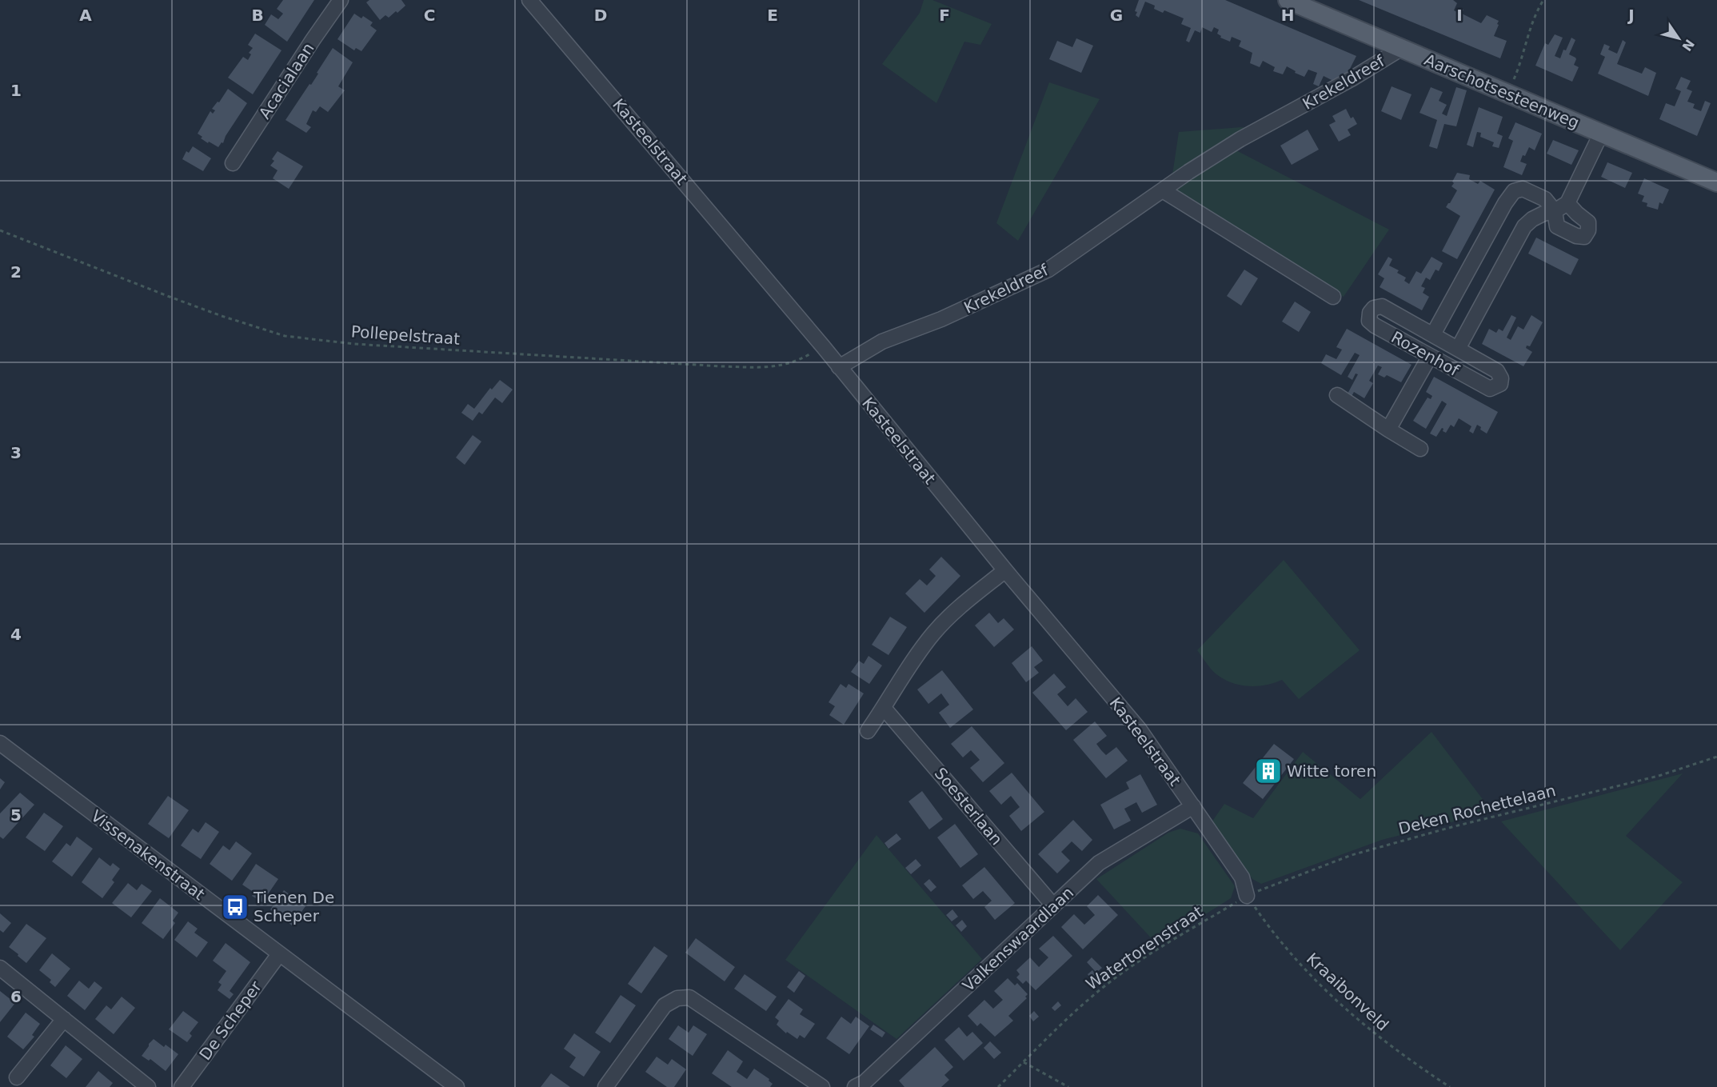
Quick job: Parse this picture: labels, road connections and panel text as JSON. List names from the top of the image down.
{
  "streets": {
    "main road": ["Aarschotsesteenweg"],
    "street": [
      "Acacialaan",
      "Krekeldreef",
      "Kasteelstraat",
      "Rozenhof",
      "Soesterlaan",
      "Vissenakenstraat",
      "Valkenswaardlaan",
      "De Scheper"
    ],
    "path": [
      "Pollepelstraat",
      "Deken Rochettelaan",
      "Watertorenstraat",
      "Kraaibonveld"
    ]
  },
  "crossings": [
    ["Krekeldreef", "Aarschotsesteenweg"],
    ["Krekeldreef", "Kasteelstraat"],
    ["Kasteelstraat", "Pollepelstraat"],
    ["Kasteelstraat", "Deken Rochettelaan"],
    ["Kasteelstraat", "Valkenswaardlaan"],
    ["Kasteelstraat", "Watertorenstraat"],
    ["Kasteelstraat", "Kraaibonveld"],
    ["Soesterlaan", "Valkenswaardlaan"],
    ["Deken Rochettelaan", "Watertorenstraat"],
    ["Deken Rochettelaan", "Kraaibonveld"],
    ["Vissenakenstraat", "De Scheper"],
    ["Watertorenstraat", "Kraaibonveld"]
  ],
  "places": {
    "building": ["Witte toren"],
    "bus stop": ["Tienen De Scheper"]
  },
  "north": "bottom right",
  "grid": {
    "columns": [
      "A",
      "B",
      "C",
      "D",
      "E",
      "F",
      "G",
      "H",
      "I",
      "J"
    ],
    "rows": [
      "1",
      "2",
      "3",
      "4",
      "5",
      "6"
    ]
  }
}
